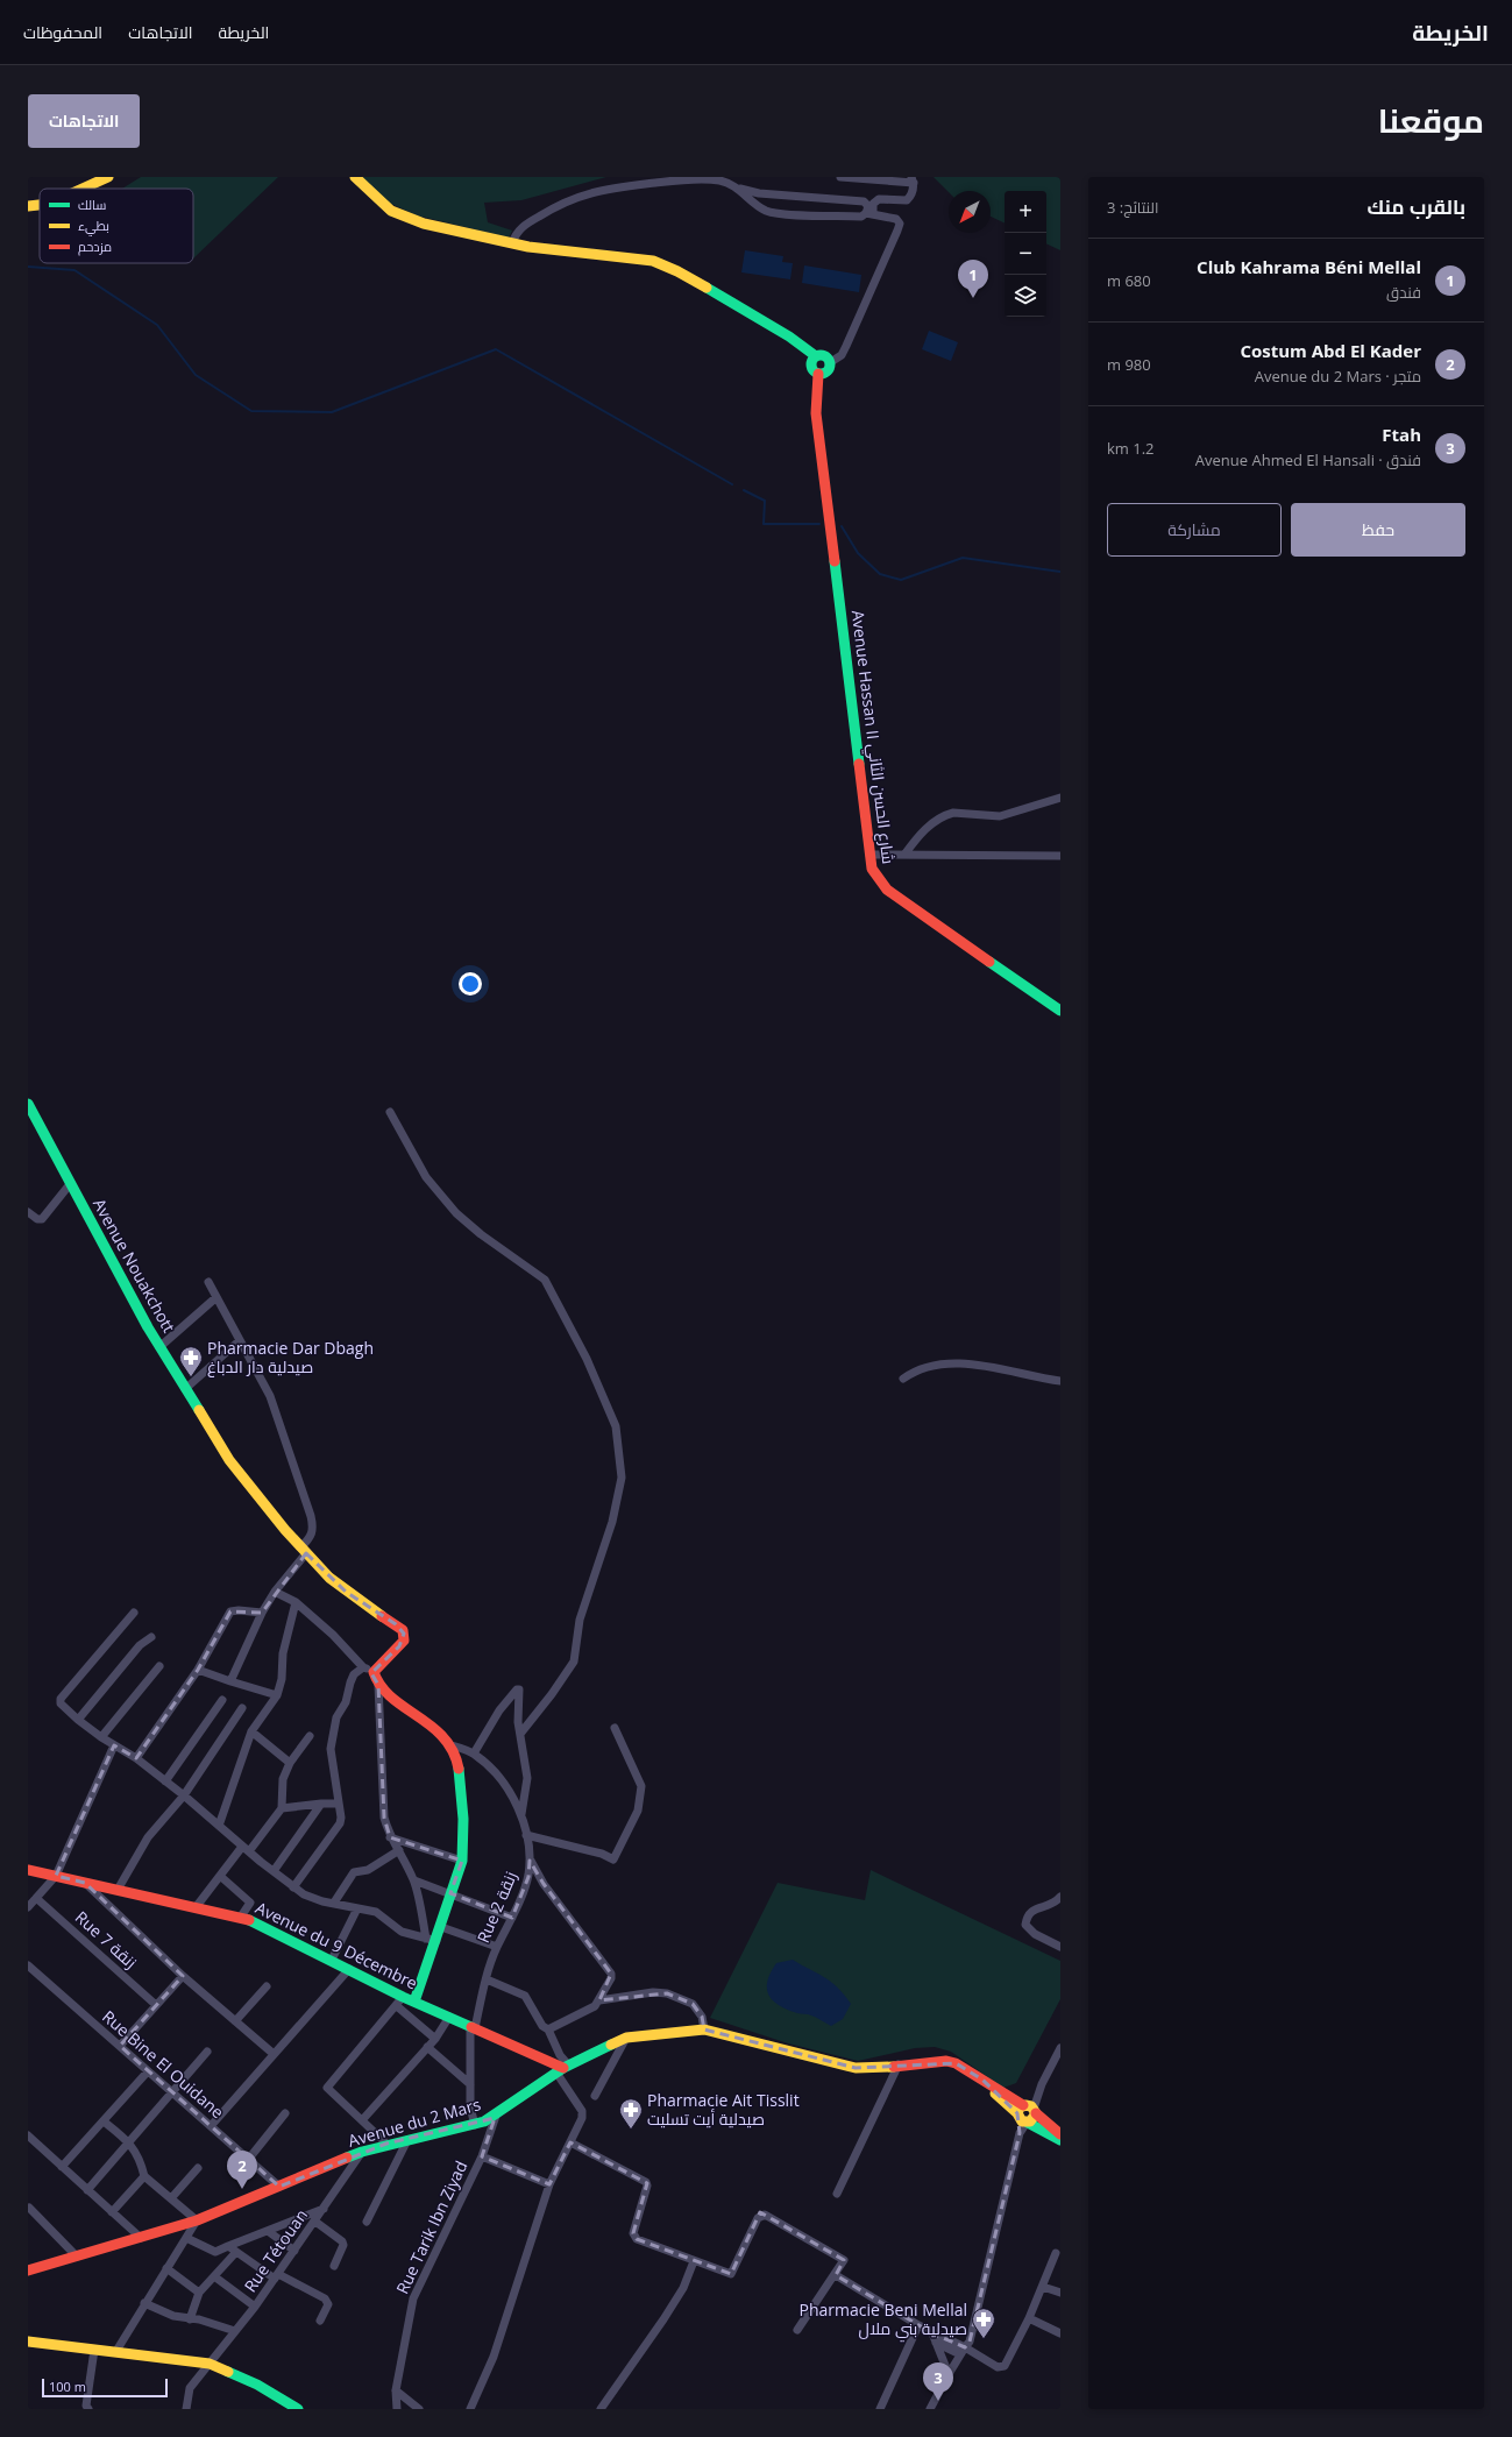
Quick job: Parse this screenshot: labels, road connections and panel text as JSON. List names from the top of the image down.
{
  "streets": {
    "street": [
      "Avenue Hassan II شارع الحسن الثاني",
      "Avenue Nouakchott",
      "Rue 2 زنقة",
      "Rue 7 زنقة",
      "Avenue du 9 Décembre",
      "Rue Bine El Ouidane",
      "Avenue du 2 Mars",
      "Rue Tarik Ibn Ziyad",
      "Rue Tétouan"
    ]
  },
  "crossings": [
    ["Rue 2 زنقة", "Avenue du 9 Décembre"],
    ["Rue 2 زنقة", "Avenue du 2 Mars"],
    ["Avenue du 9 Décembre", "Avenue du 2 Mars"],
    ["Rue Bine El Ouidane", "Avenue du 2 Mars"],
    ["Avenue du 2 Mars", "Rue Tarik Ibn Ziyad"],
    ["Avenue du 2 Mars", "Rue Tétouan"]
  ],
  "places": {
    "pharmacy": ["Pharmacie Dar Dbagh صيدلية دار الدباغ", "Pharmacie Ait Tisslit صيدلية أيت تسليت", "Pharmacie Beni Mellal صيدلية بني ملال"]
  },
  "legend": ["سالك", "بطيء", "مزدحم"],
  "scale_bar": "100 m",
  "north": "bottom left",
  "page": {
    "header": "الخريطة",
    "nav": ["الخريطة", "الاتجاهات", "المحفوظات"],
    "title": "موقعنا",
    "buttons": [
      "الاتجاهات",
      ["حفظ", "مشاركة"]
    ],
    "heading": ["بالقرب منك", "النتائج: 3"],
    "map_buttons": ["+", "−"],
    "list": [
      {
        "mark": "1",
        "name": "Club Kahrama Béni Mellal",
        "note": "فندق",
        "value": "680 m"
      },
      {
        "mark": "2",
        "name": "Costum Abd El Kader",
        "note": "متجر · Avenue du 2 Mars",
        "value": "980 m"
      },
      {
        "mark": "3",
        "name": "Ftah",
        "note": "فندق · Avenue Ahmed El Hansali",
        "value": "1.2 km"
      }
    ],
    "pins": ["1", "2", "3"],
    "scale": "100 m"
  }
}
